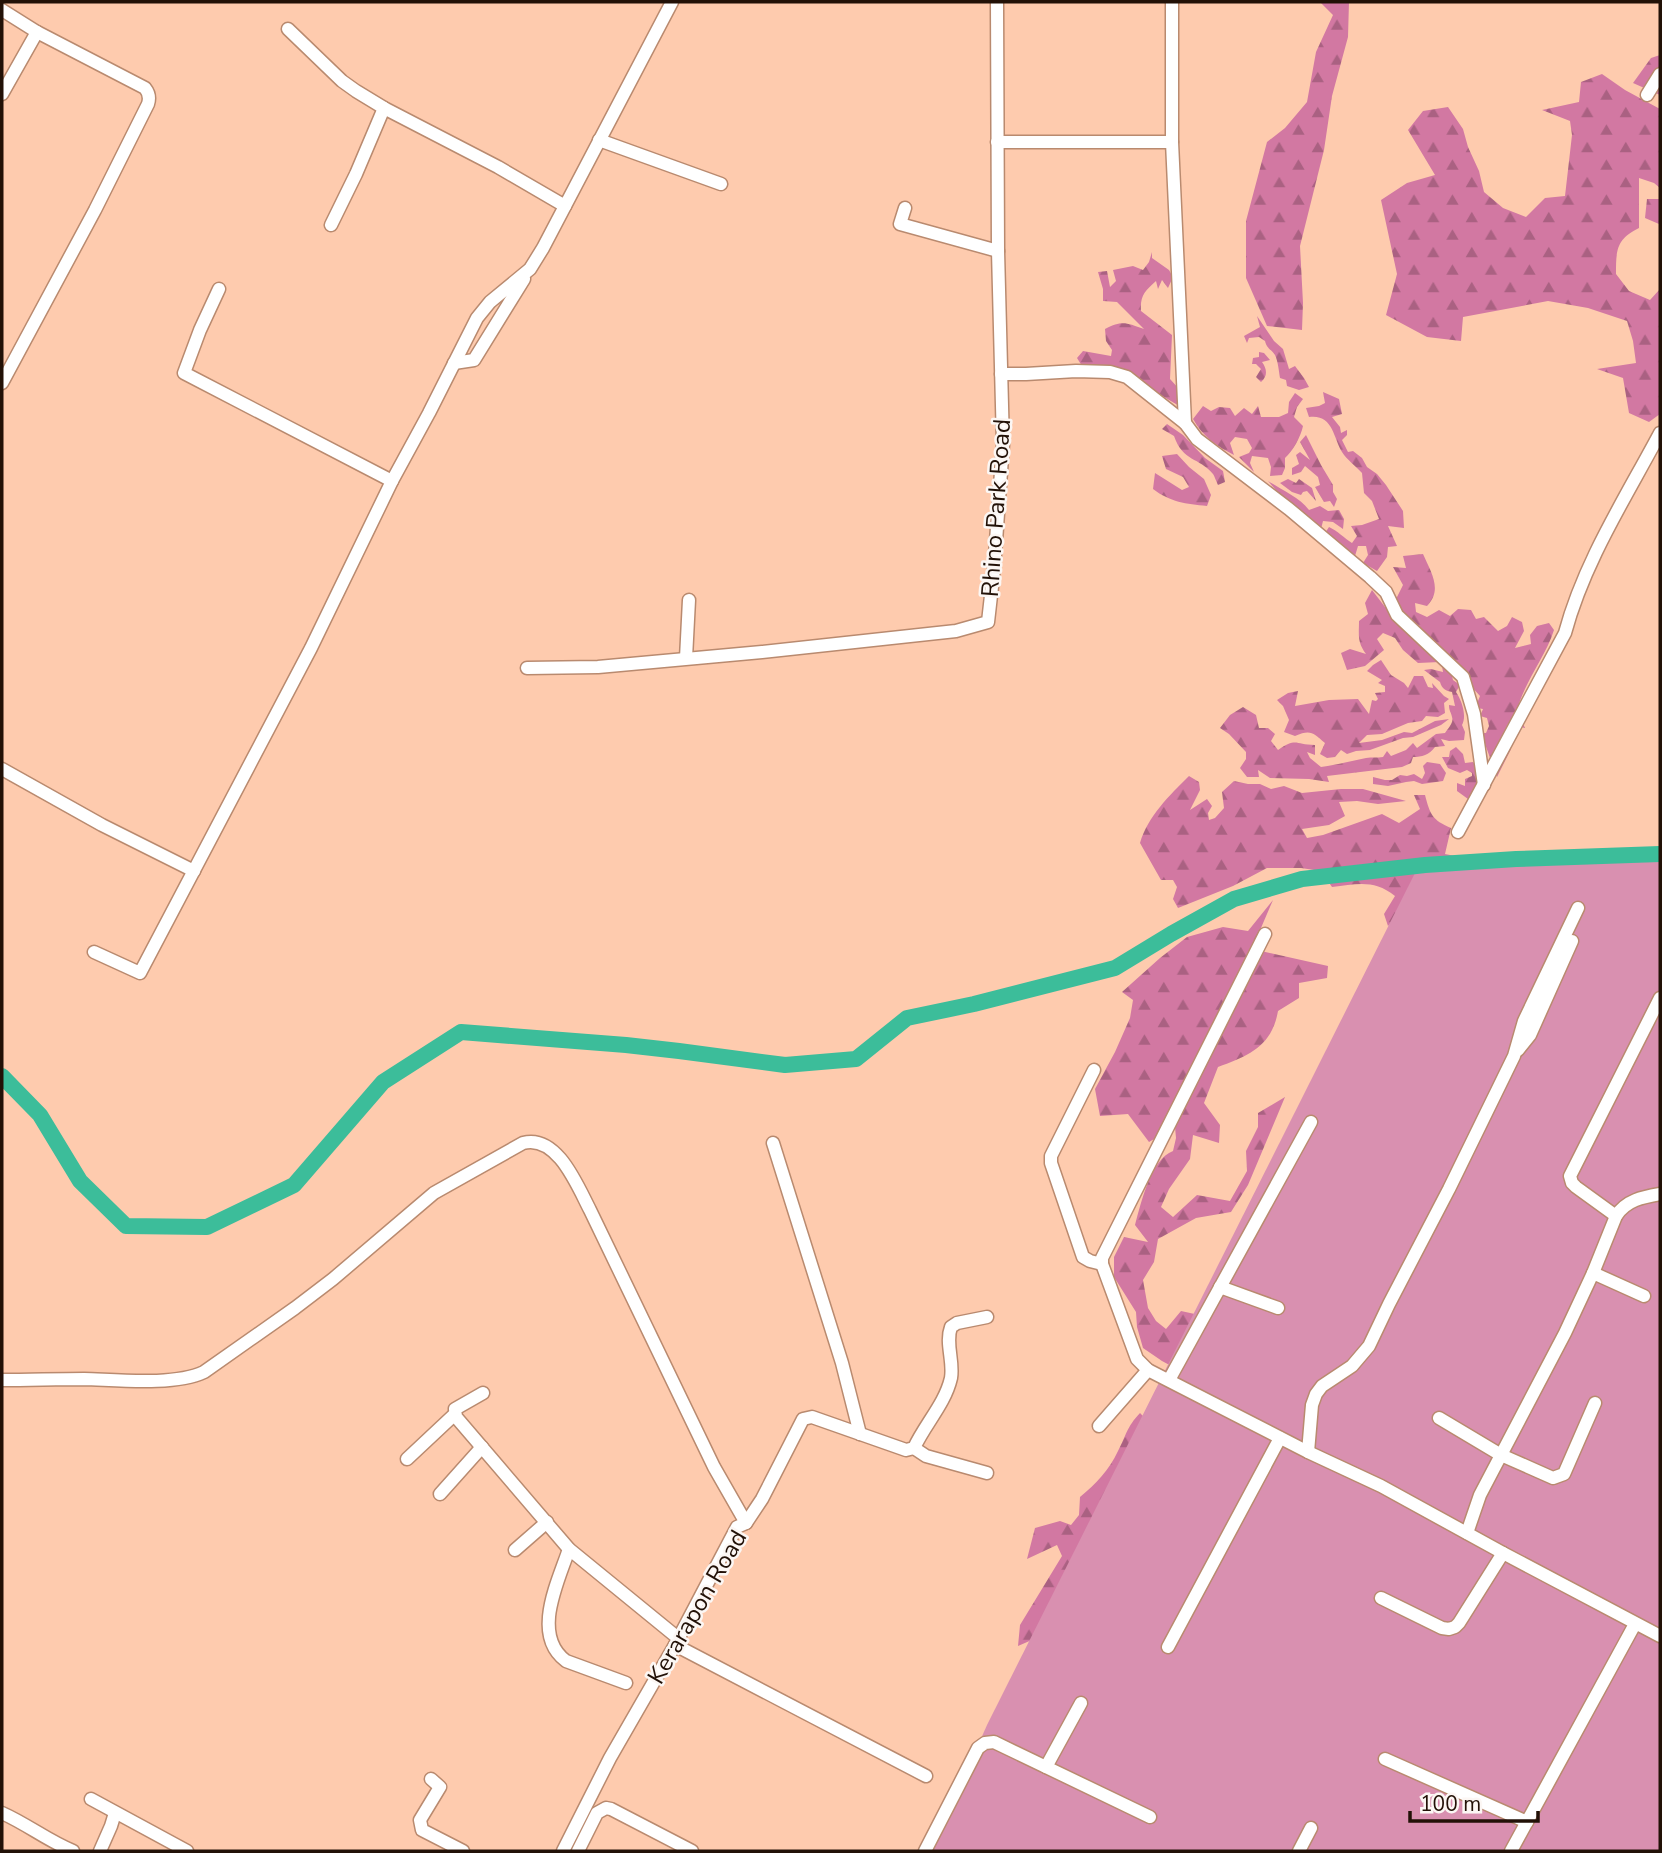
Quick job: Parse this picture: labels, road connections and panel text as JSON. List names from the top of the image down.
{
  "streets": {
    "street": ["Rhino Park Road", "Kerarapon Road"]
  },
  "scale_bar": "100 m"
}
